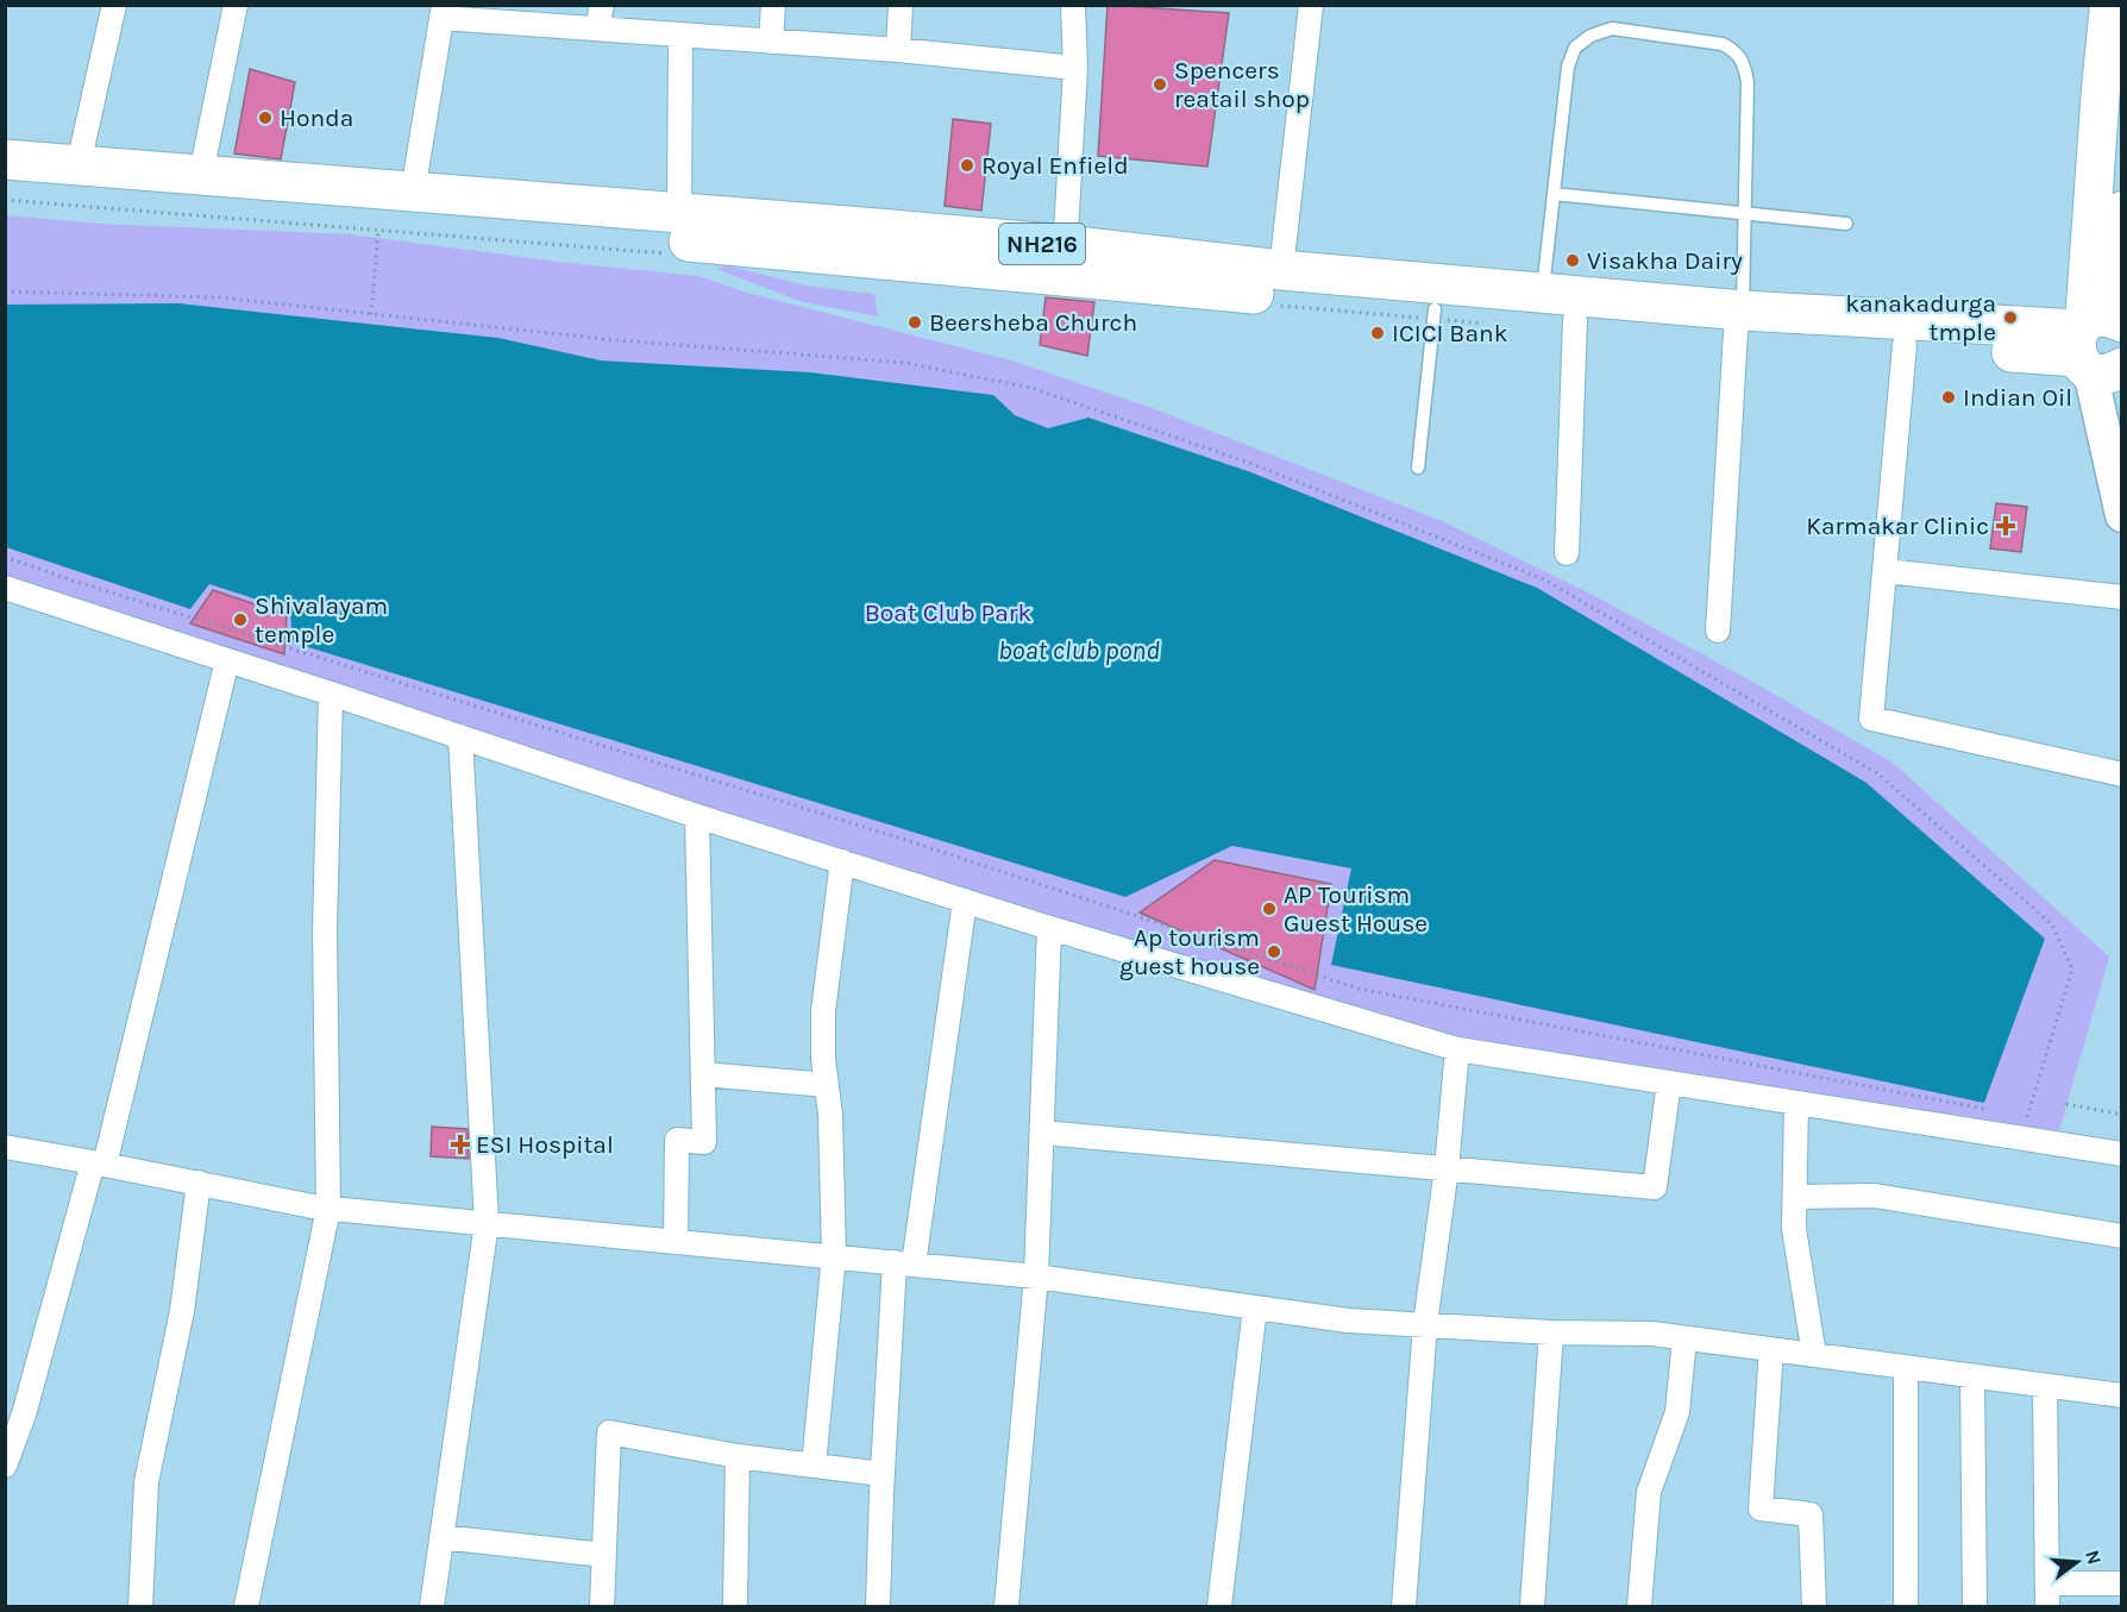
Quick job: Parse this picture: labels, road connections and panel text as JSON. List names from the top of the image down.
{
  "streets": {
    "highway": ["NH216"]
  },
  "water": ["boat club pond"],
  "parks": ["Boat Club Park"],
  "places": {
    "other": [
      "Spencers reatail shop",
      "Honda",
      "Royal Enfield",
      "Visakha Dairy",
      "kanakadurga tmple",
      "Beersheba Church",
      "ICICI Bank",
      "Indian Oil",
      "Shivalayam temple",
      "AP Tourism Guest House",
      "Ap tourism guest house"
    ],
    "health": ["Karmakar Clinic", "ESI Hospital"]
  },
  "north": "right"
}
